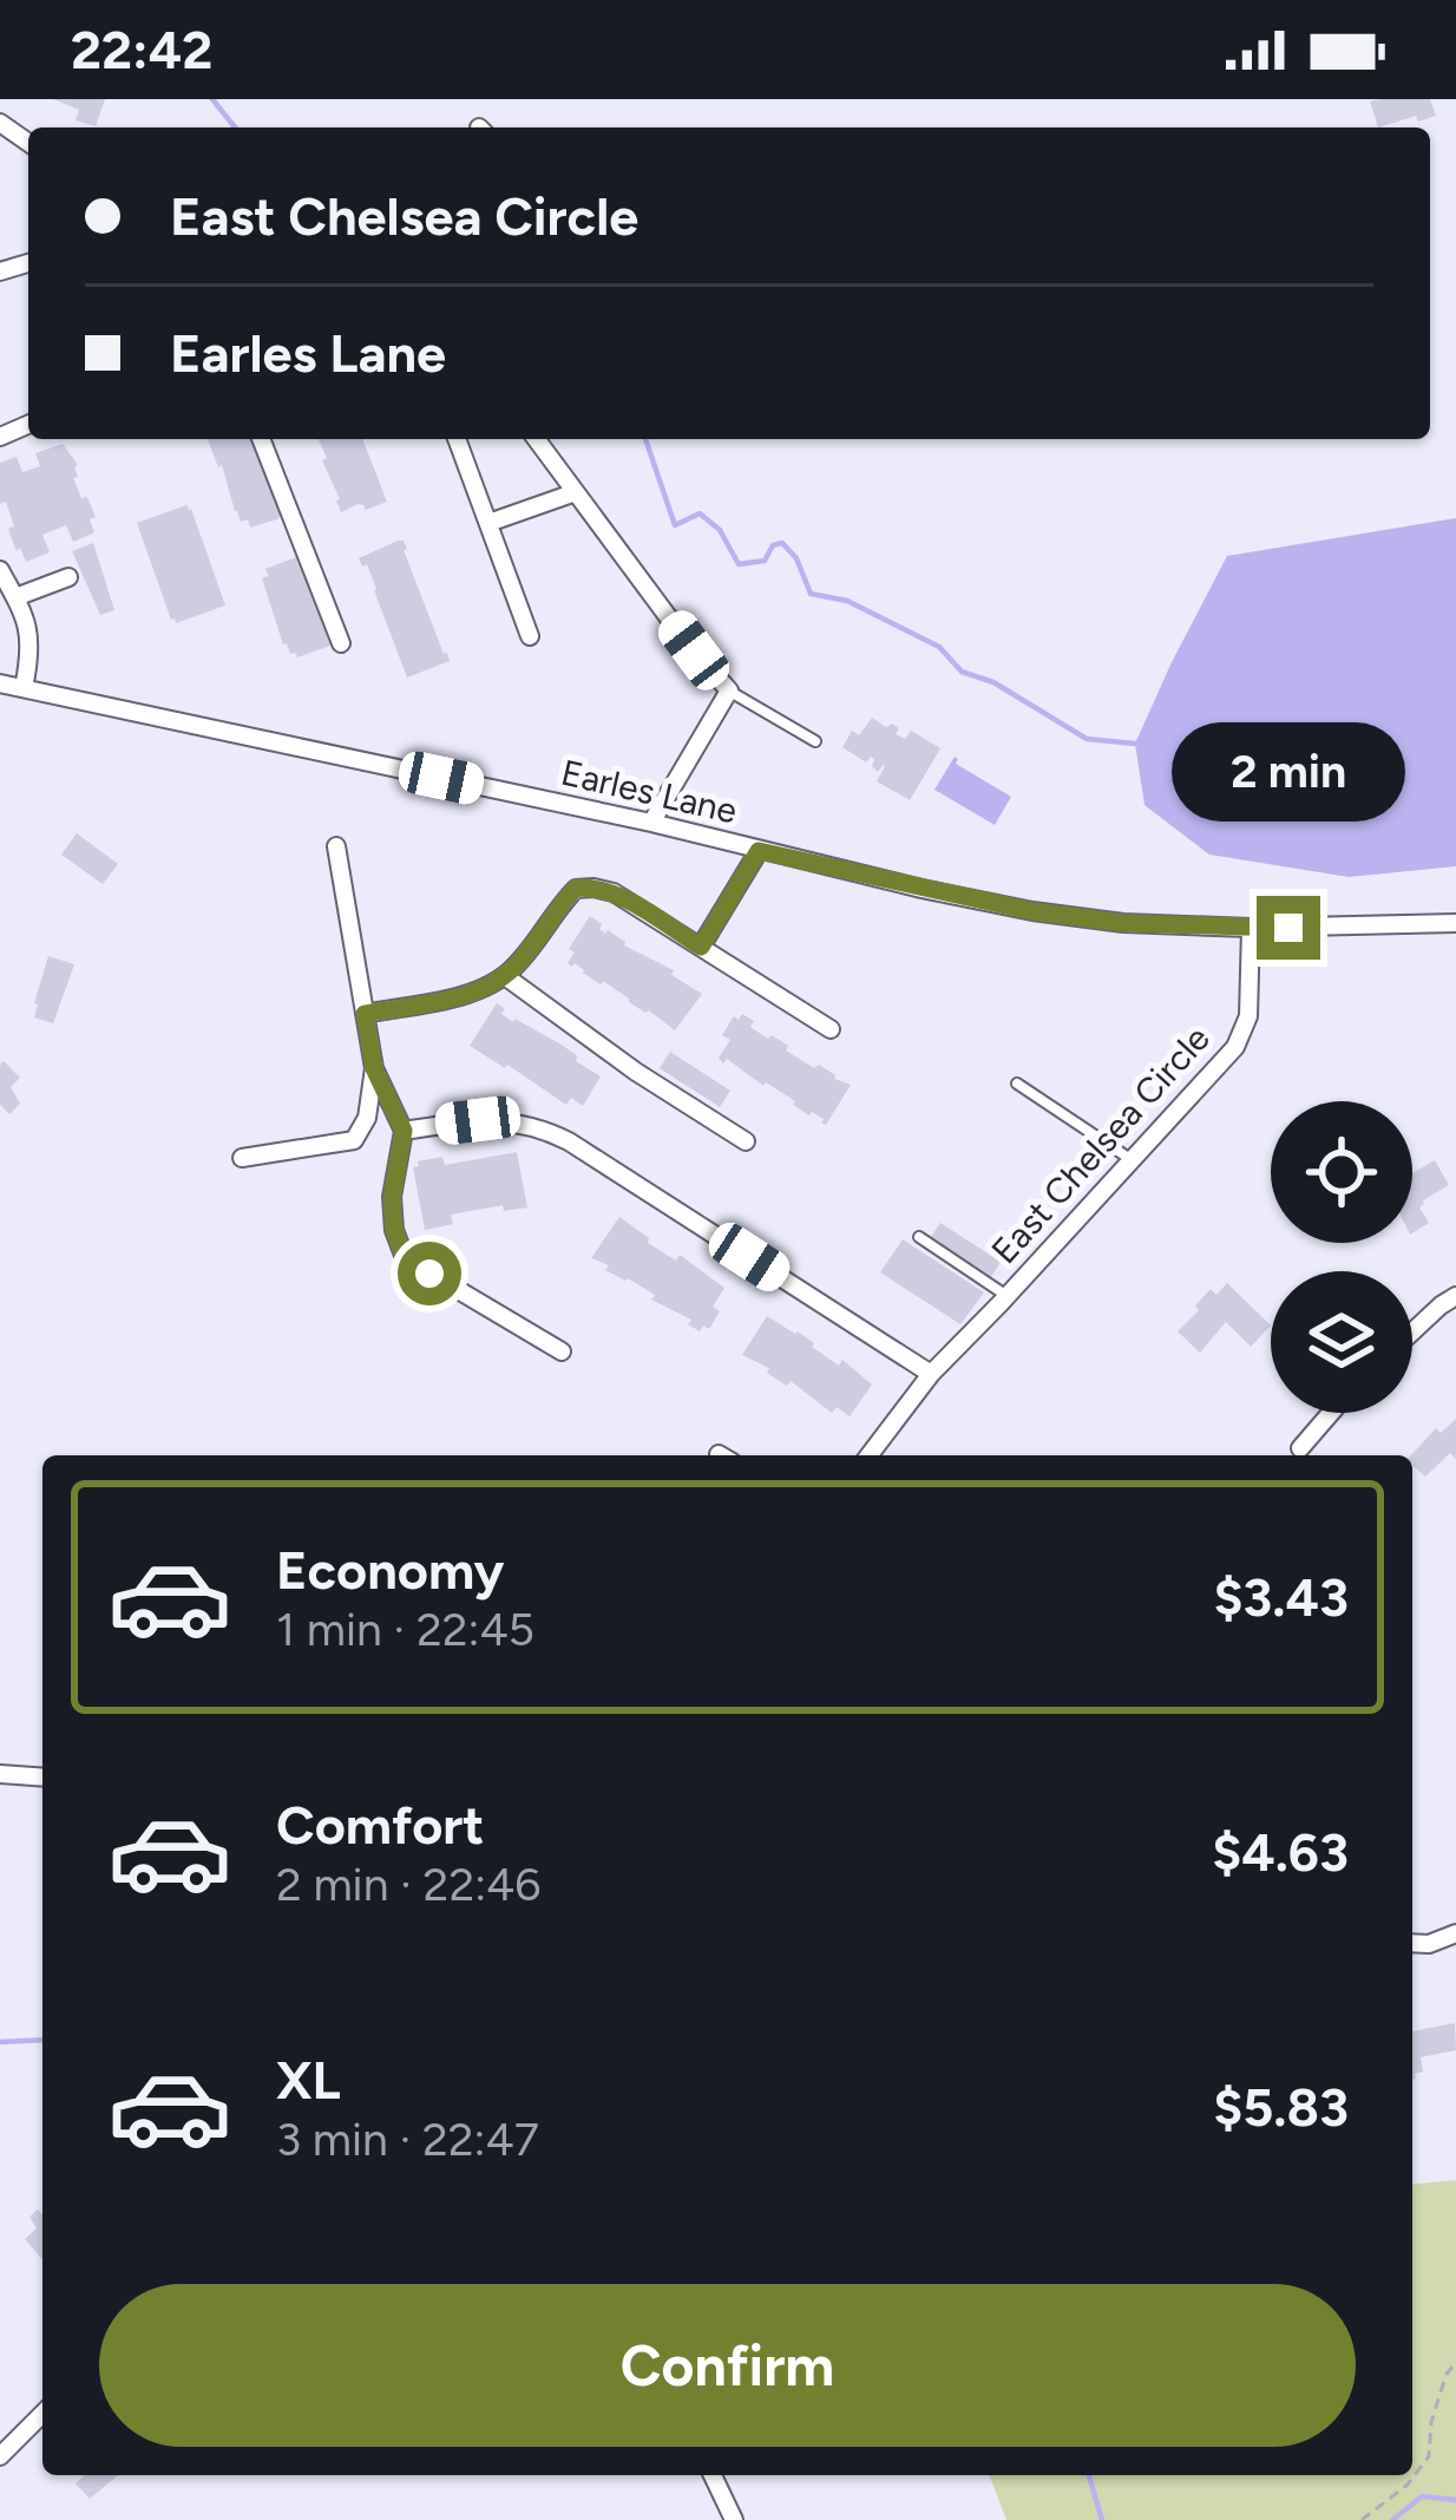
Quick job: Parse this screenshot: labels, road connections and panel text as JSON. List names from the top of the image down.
{
  "streets": {
    "street": ["Earles Lane", "East Chelsea Circle"]
  },
  "crossings": [
    ["Earles Lane", "East Chelsea Circle"]
  ],
  "page": {
    "status": "22:42",
    "banner": ["East Chelsea Circle", "Earles Lane"],
    "bubble": "2 min",
    "list": [
      {
        "name": "Economy",
        "note": "1 min · 22:45",
        "value": "$3.43"
      },
      {
        "name": "Comfort",
        "note": "2 min · 22:46",
        "value": "$4.63"
      },
      {
        "name": "XL",
        "note": "3 min · 22:47",
        "value": "$5.83"
      }
    ],
    "buttons": "Confirm"
  }
}
